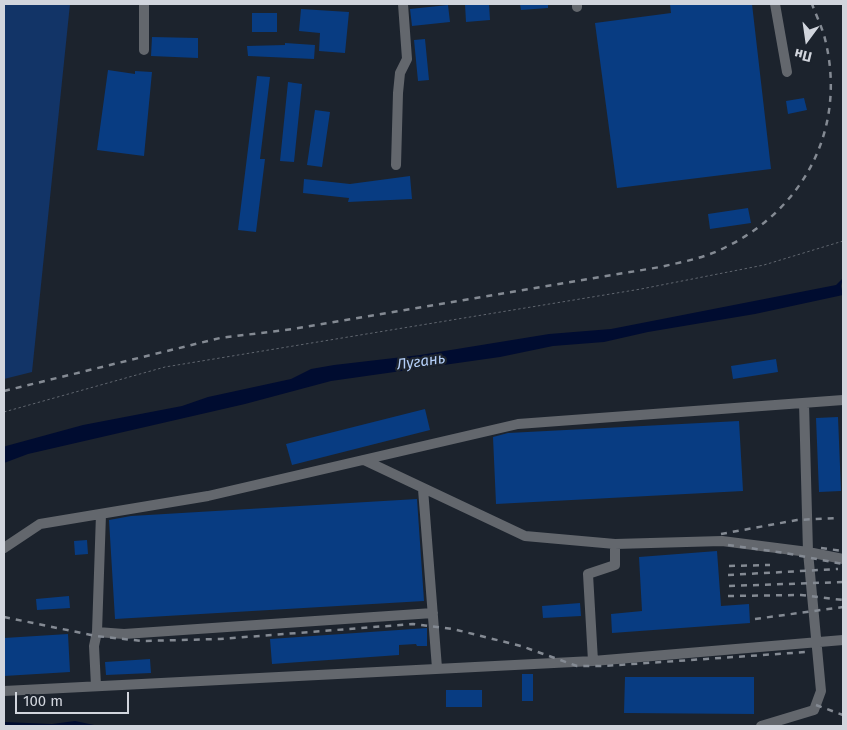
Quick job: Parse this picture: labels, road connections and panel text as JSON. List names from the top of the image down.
{
  "water": ["Лугань"],
  "scale_bar": "100 m",
  "north": "bottom"
}
